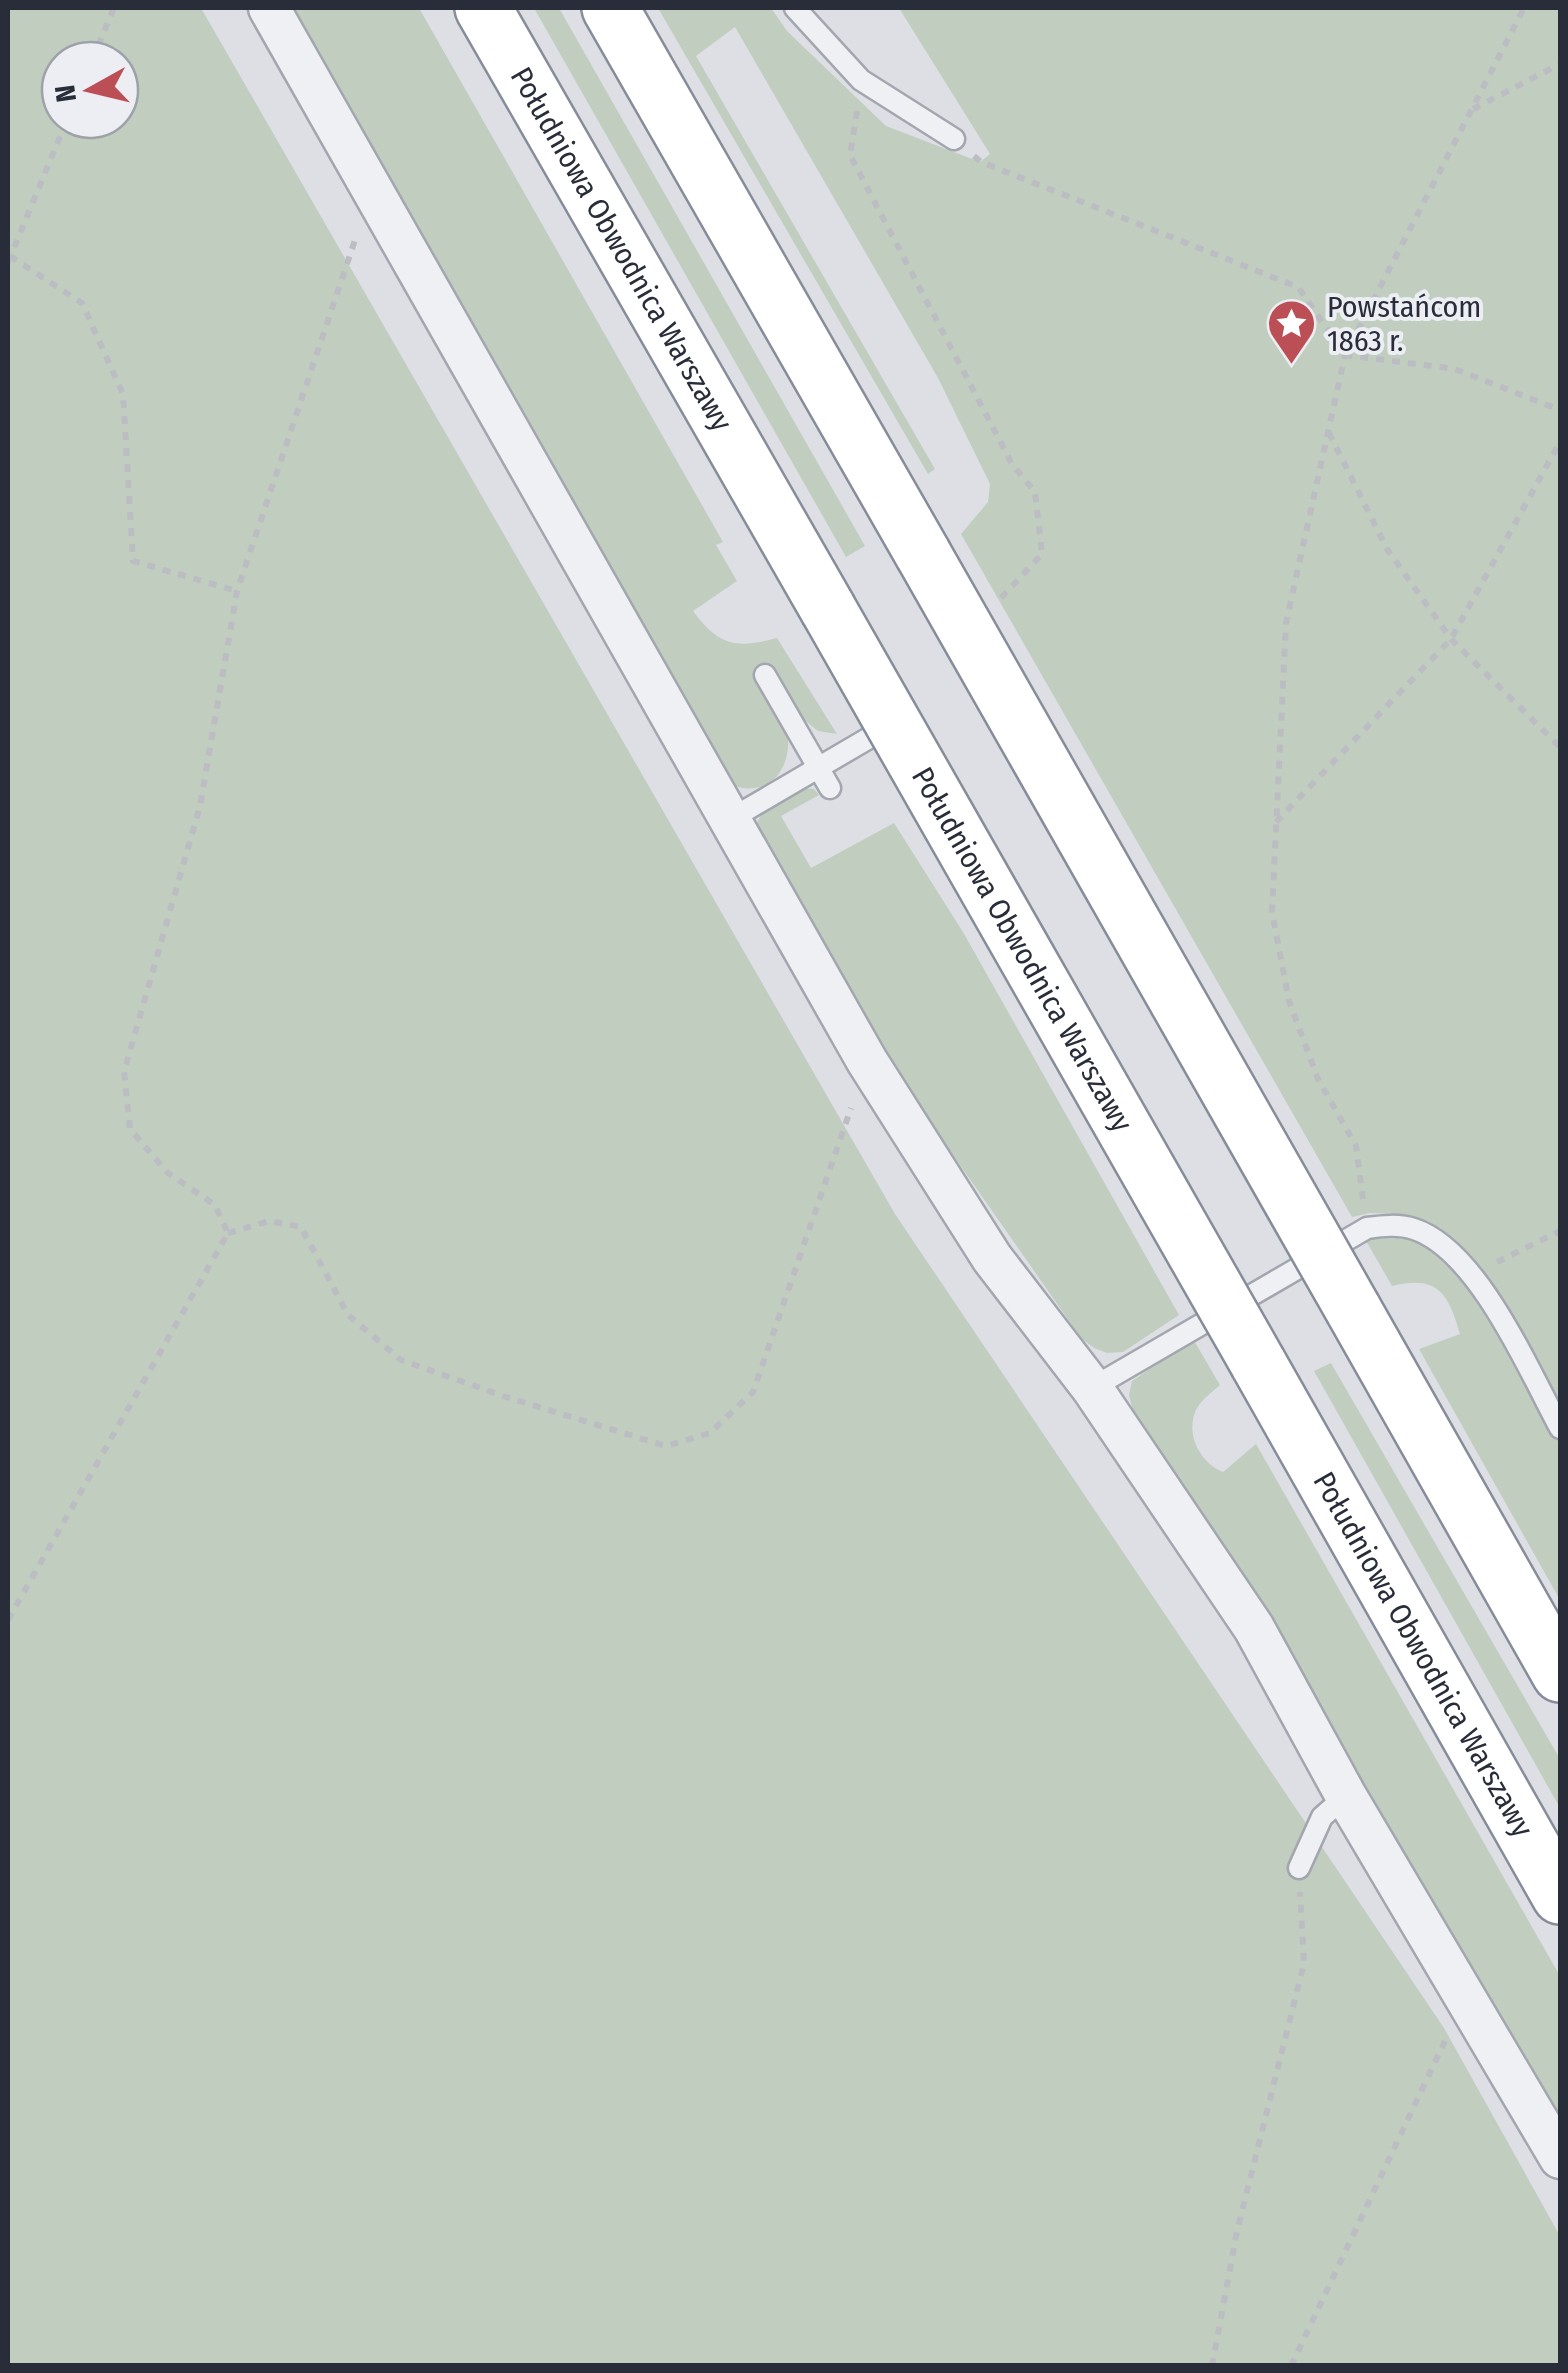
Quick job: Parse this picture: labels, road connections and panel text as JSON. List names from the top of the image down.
{
  "streets": {
    "highway": ["Południowa Obwodnica Warszawy"]
  },
  "places": {
    "place": ["Powstańcom 1863 r."]
  },
  "north": "left"
}
